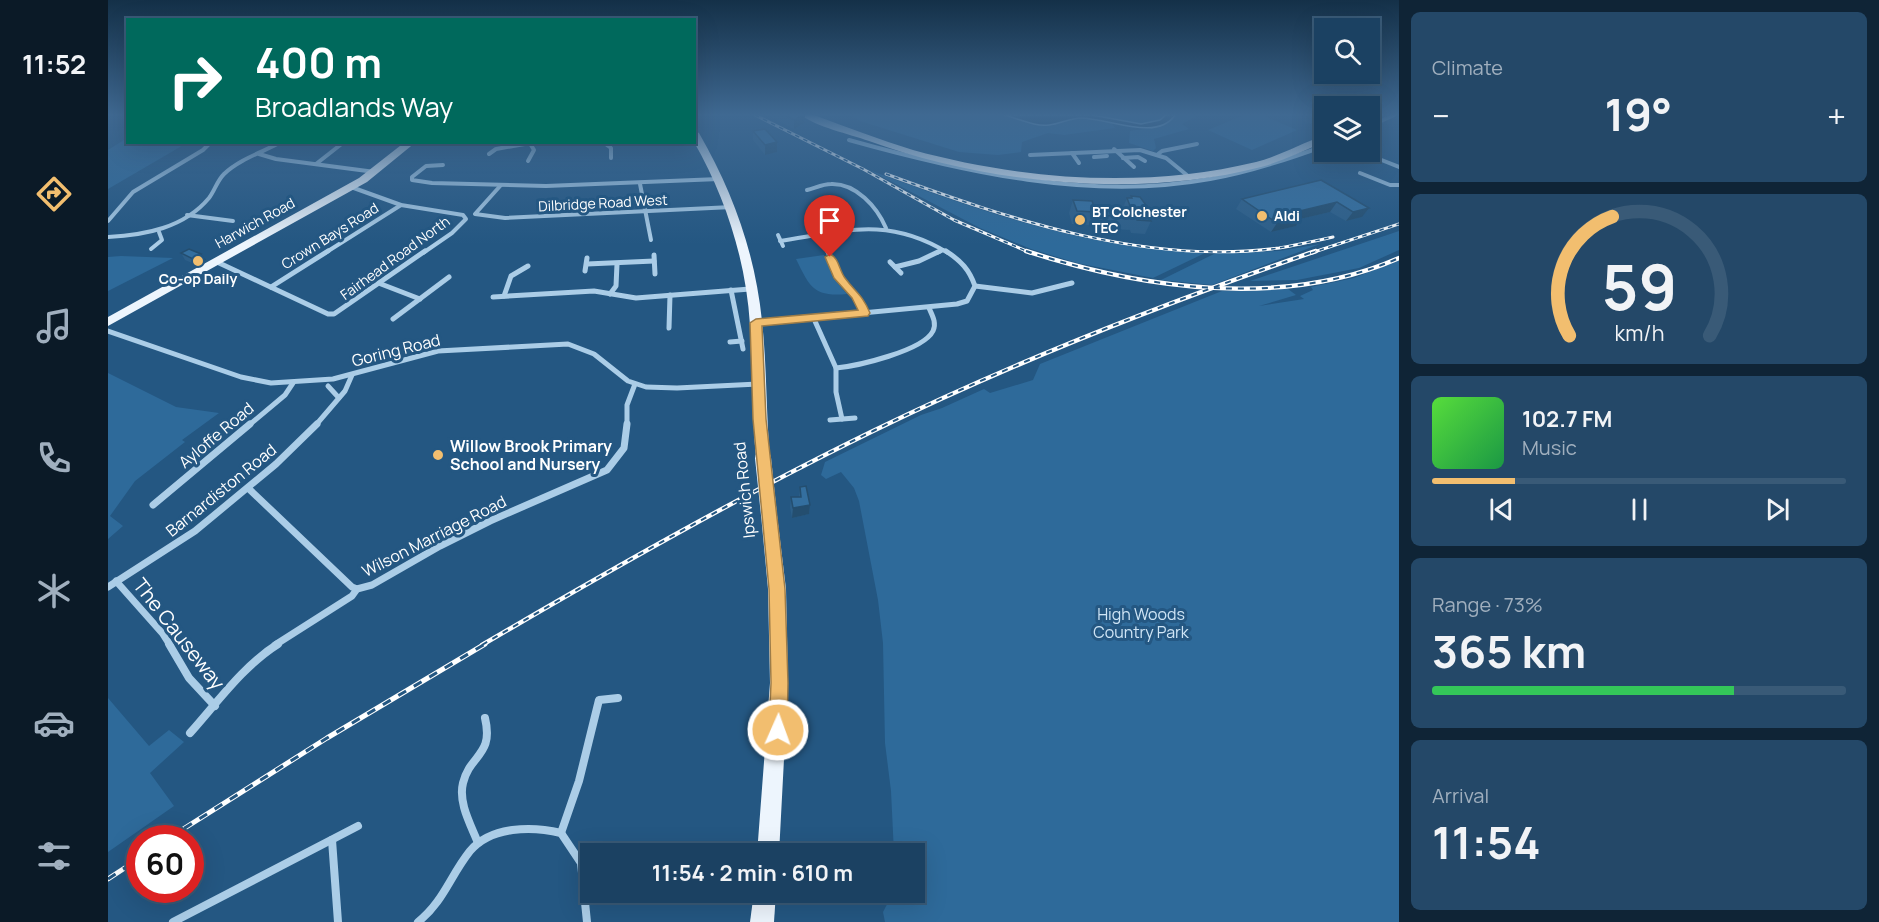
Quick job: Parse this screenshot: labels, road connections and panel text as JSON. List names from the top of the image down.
{
  "streets": {
    "main road": ["Harwich Road", "Ipswich Road"],
    "street": [
      "Dilbridge Road West",
      "Crown Bays Road",
      "Fairhead Road North",
      "Goring Road",
      "Ayloffe Road",
      "Barnardiston Road",
      "Wilson Marriage Road",
      "The Causeway"
    ]
  },
  "crossings": [
    ["Dilbridge Road West", "Ipswich Road"],
    ["Crown Bays Road", "Fairhead Road North"],
    ["Goring Road", "Ayloffe Road"],
    ["Goring Road", "Barnardiston Road"],
    ["Goring Road", "Ipswich Road"],
    ["Goring Road", "Wilson Marriage Road"],
    ["Barnardiston Road", "The Causeway"],
    ["Wilson Marriage Road", "The Causeway"]
  ],
  "parks": ["High Woods Country Park"],
  "places": [
    "Aldi",
    "BT Colchester TEC",
    "Co-op Daily",
    "Willow Brook Primary School and Nursery"
  ],
  "page": {
    "tabs": "11:52",
    "tile": [
      "Climate",
      ["Range · 73%", "365 km"],
      ["Arrival", "11:54"]
    ],
    "turn": ["400 m", "Broadlands Way"],
    "heat": ["−", "19°", "+"],
    "song": ["102.7 FM", "Music"],
    "limit": "60",
    "trip": "11:54 · 2 min · 610 m",
    "gauge": ["59", "km/h"]
  }
}
